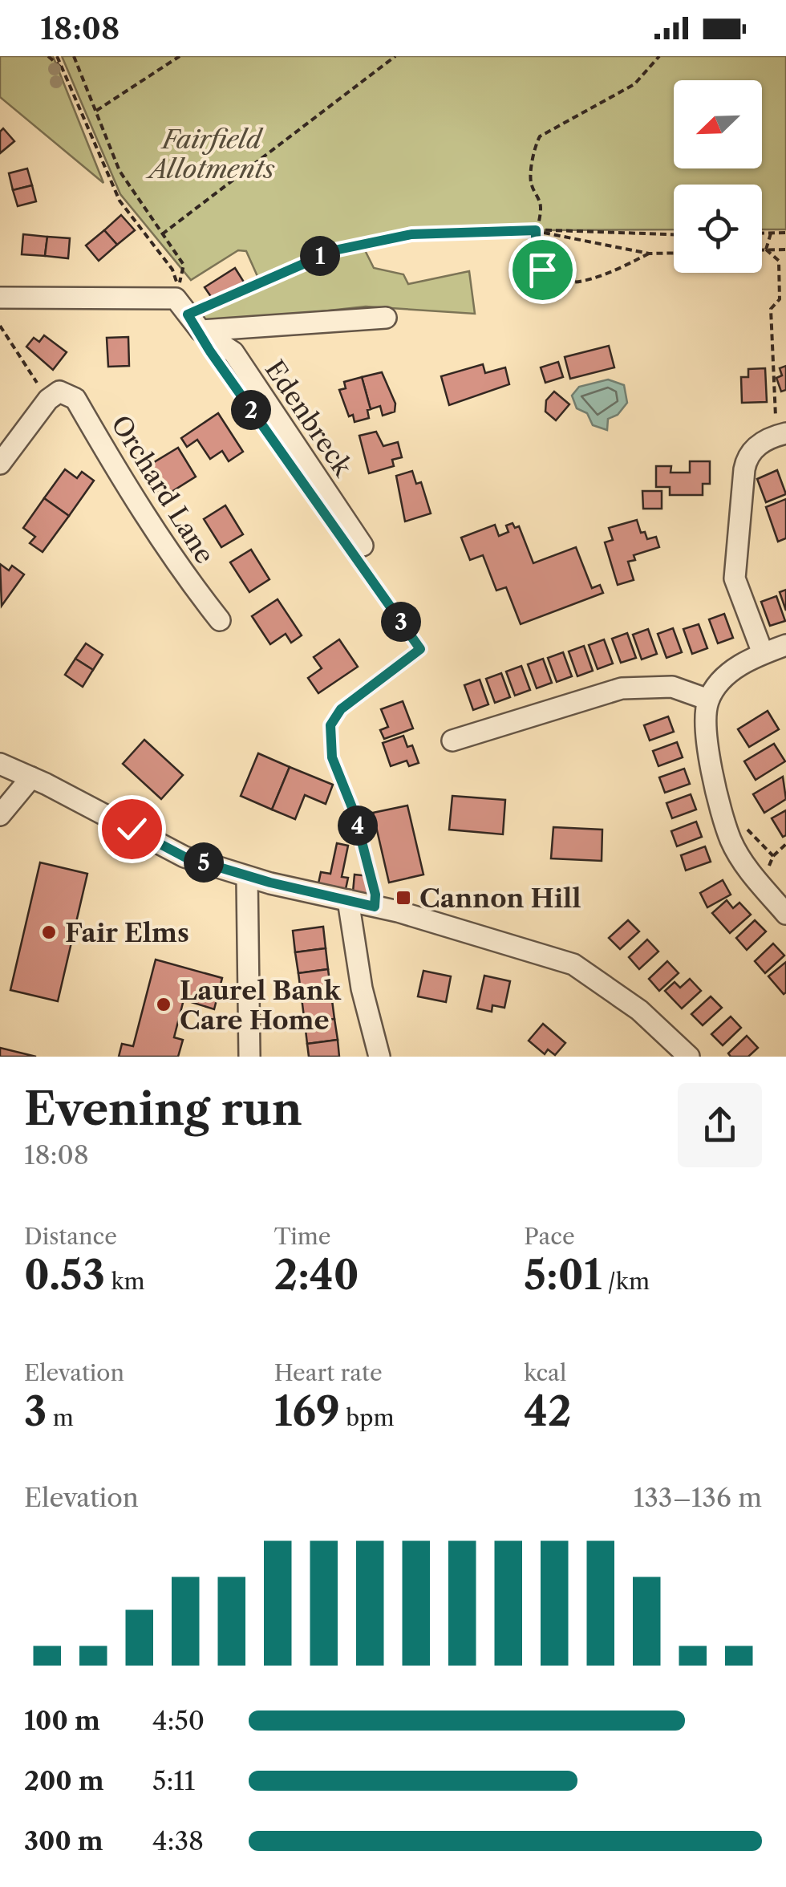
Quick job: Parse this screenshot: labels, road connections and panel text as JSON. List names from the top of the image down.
{
  "streets": {
    "street": ["Edenbreck", "Orchard Lane"]
  },
  "parks": ["Fairfield Allotments"],
  "places": {
    "transit": ["Cannon Hill"],
    "other": ["Fair Elms", "Laurel Bank Care Home"]
  },
  "north": "bottom left",
  "page": {
    "status": "18:08",
    "pins": [
      "1",
      "2",
      "3",
      "4",
      "5"
    ],
    "heading": ["Evening run", "18:08"],
    "stats": [
      ["Distance", "0.53 km"],
      ["Time", "2:40"],
      ["Pace", "5:01 /km"],
      ["Elevation", "3 m"],
      ["Heart rate", "169 bpm"],
      ["kcal", "42"]
    ],
    "chart": ["Elevation", "133–136 m"],
    "list": [
      {
        "name": "100 m",
        "note": "4:50"
      },
      {
        "name": "200 m",
        "note": "5:11"
      },
      {
        "name": "300 m",
        "note": "4:38"
      }
    ]
  }
}
